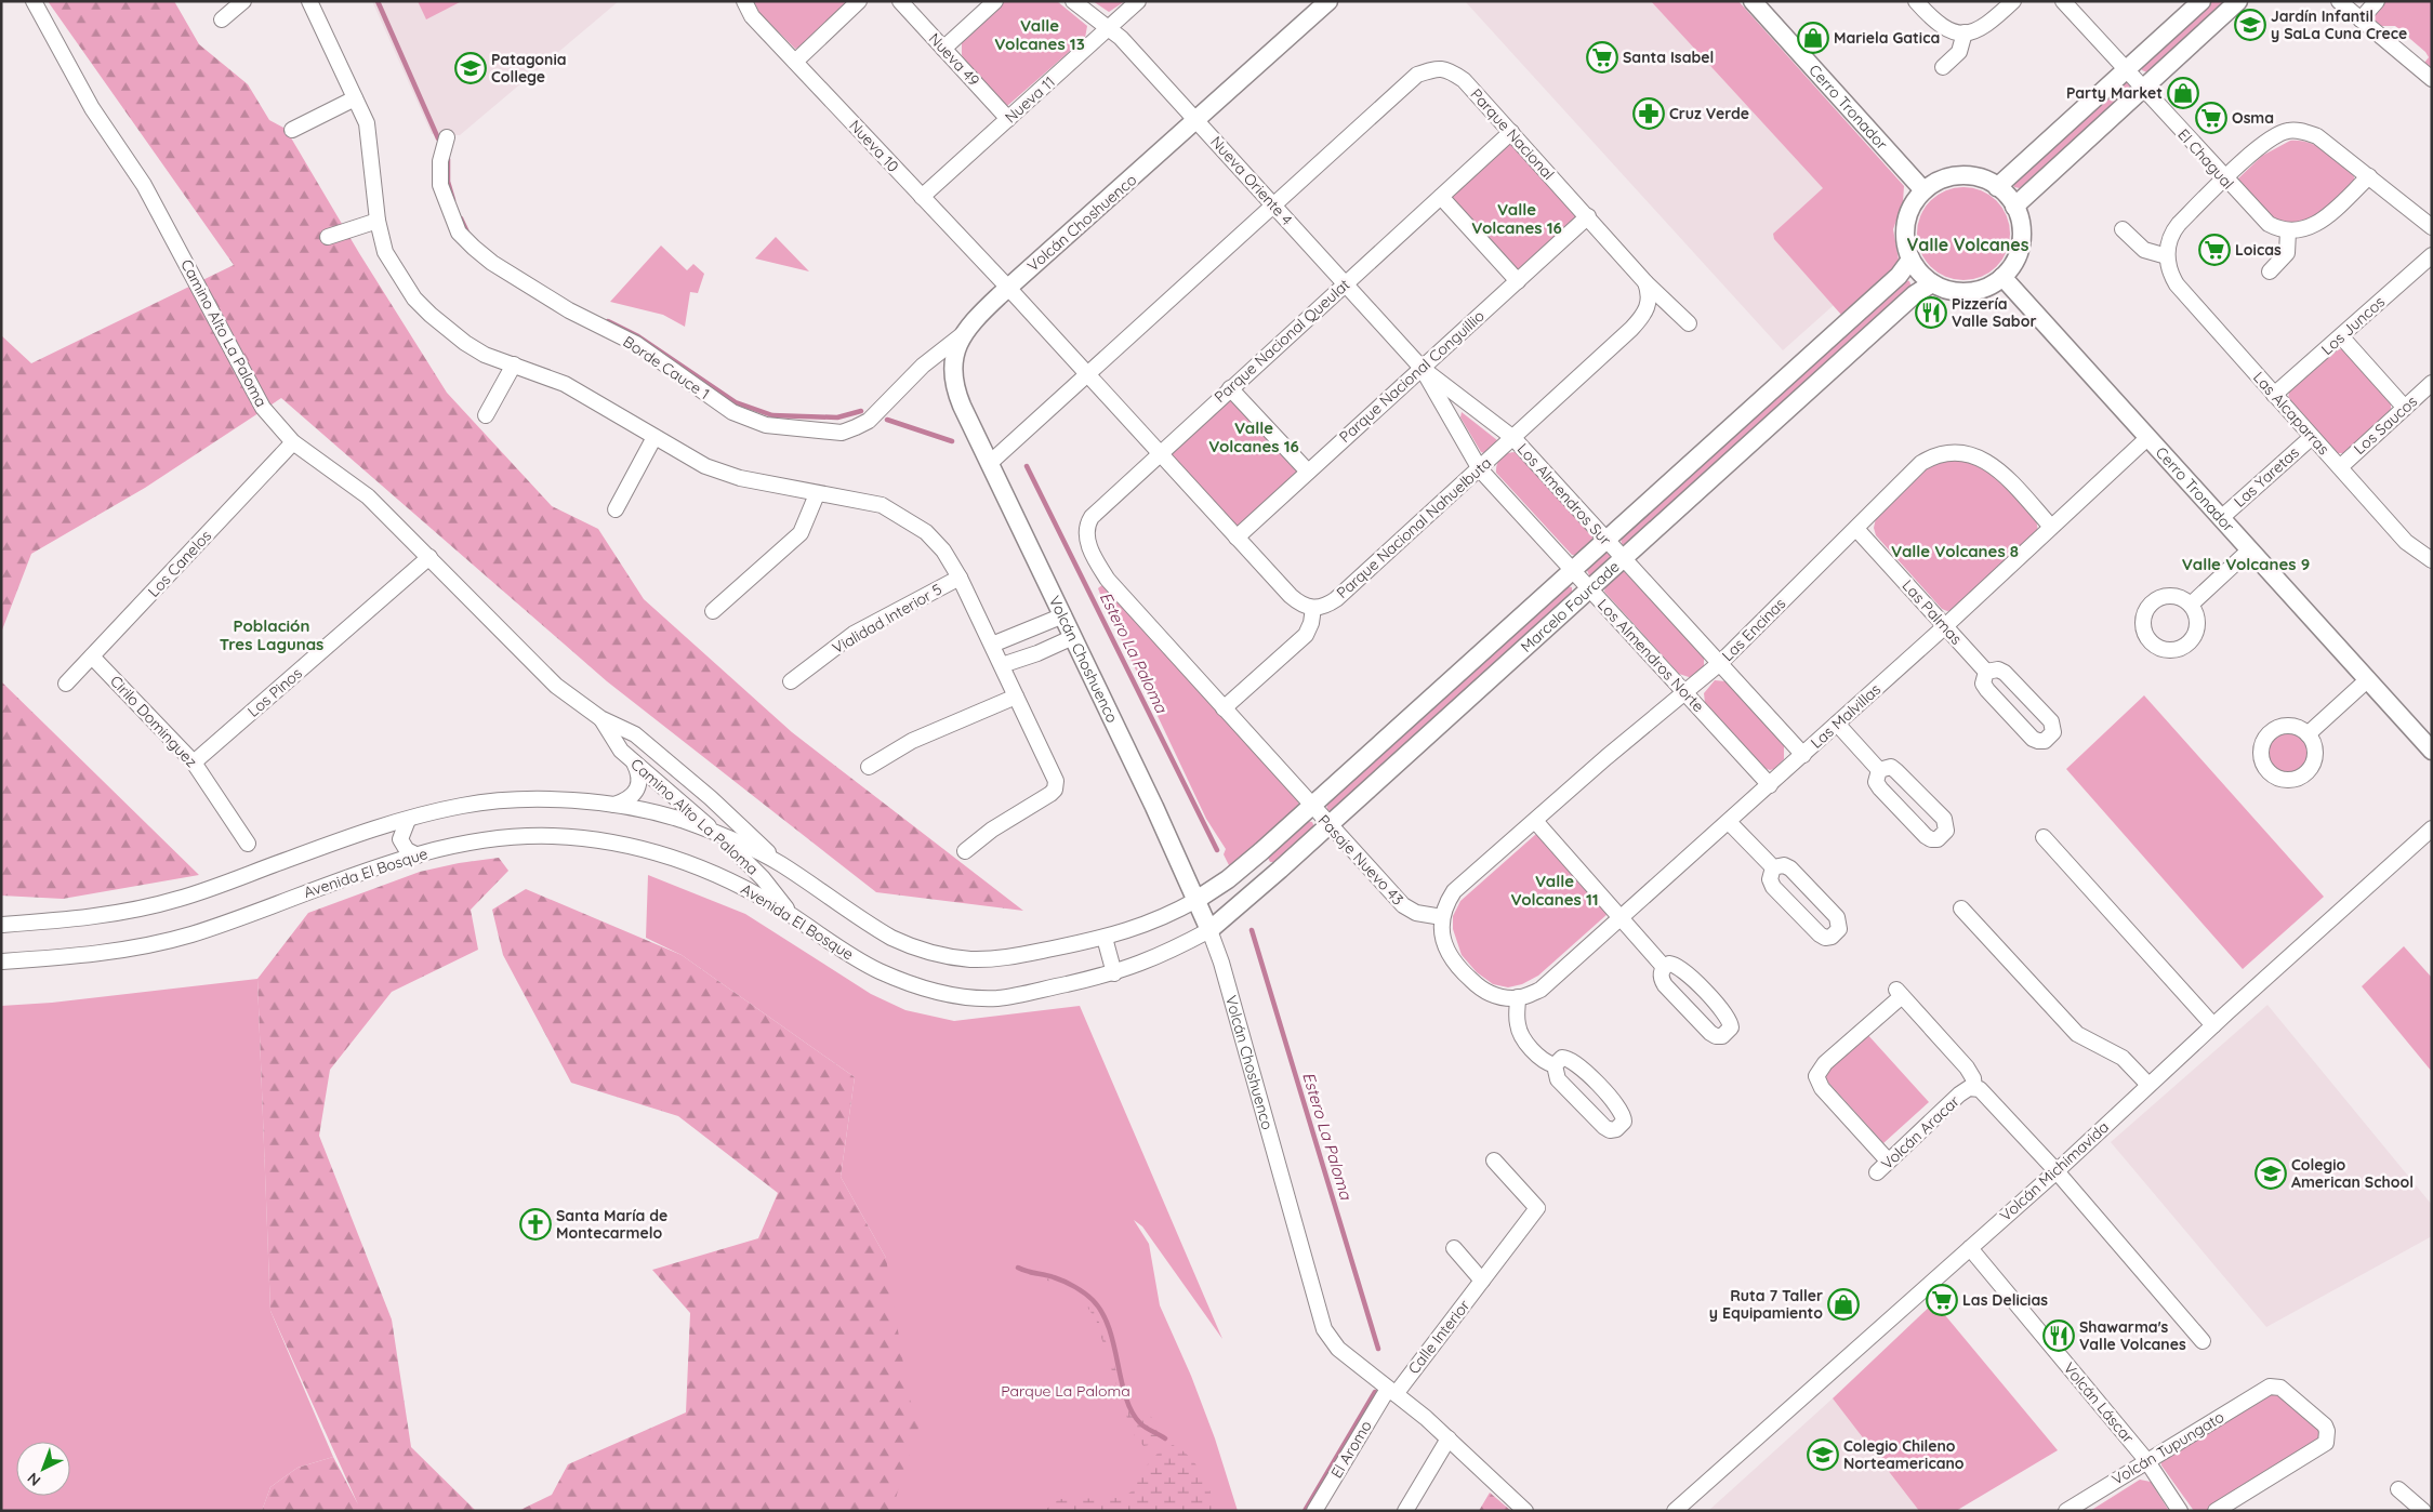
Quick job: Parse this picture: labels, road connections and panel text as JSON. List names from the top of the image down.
{
  "streets": {
    "street": [
      "Nueva 49",
      "Nueva 11",
      "Cerro Tronador",
      "Parque Nacional",
      "Nueva 10",
      "El Chagual",
      "Nueva Oriente 4",
      "Volcán Choshuenco",
      "Los Juncos",
      "Camino Alto La Paloma",
      "Parque Nacional Queulat",
      "Borde Cauce 1",
      "Parque Nacional Conguillio",
      "Las Alcaparras",
      "Los Saucos",
      "Las Yaretas",
      "Los Almendros Sur",
      "Parque Nacional Nahuelbuta",
      "Los Canelos",
      "Marcelo Fourcade",
      "Las Palmas",
      "Vialidad Interior 5",
      "Las Encinas",
      "Los Almendros Norte",
      "Los Pinos",
      "Las Malvillas",
      "Cirilo Dominguez",
      "Pasaje Nuevo 43",
      "Avenida El Bosque",
      "Volcán Aracar",
      "Volcán Michimavida",
      "Calle Interior",
      "Volcán Láscar",
      "Volcán Tupungato",
      "El Aromo"
    ]
  },
  "crossings": [
    ["Nueva 49", "Nueva 11"],
    ["Nueva 11", "Nueva 10"],
    ["Nueva 11", "Nueva Oriente 4"],
    ["Cerro Tronador", "Las Yaretas"],
    ["Cerro Tronador", "Marcelo Fourcade"],
    ["Cerro Tronador", "Las Malvillas"],
    ["Parque Nacional", "Nueva Oriente 4"],
    ["Parque Nacional", "Parque Nacional Queulat"],
    ["Parque Nacional", "Parque Nacional Conguillio"],
    ["Parque Nacional", "Parque Nacional Nahuelbuta"],
    ["Nueva 10", "Volcán Choshuenco"],
    ["Nueva Oriente 4", "Volcán Choshuenco"],
    ["Nueva Oriente 4", "Parque Nacional Queulat"],
    ["Nueva Oriente 4", "Parque Nacional Conguillio"],
    ["Nueva Oriente 4", "Los Almendros Sur"],
    ["Nueva Oriente 4", "Los Almendros Norte"],
    ["Volcán Choshuenco", "Borde Cauce 1"],
    ["Volcán Choshuenco", "Marcelo Fourcade"],
    ["Volcán Choshuenco", "Avenida El Bosque"],
    ["Volcán Choshuenco", "Calle Interior"],
    ["Volcán Choshuenco", "El Aromo"],
    ["Los Juncos", "Las Alcaparras"],
    ["Camino Alto La Paloma", "Los Canelos"],
    ["Camino Alto La Paloma", "Los Pinos"],
    ["Camino Alto La Paloma", "Avenida El Bosque"],
    ["Parque Nacional Queulat", "Marcelo Fourcade"],
    ["Parque Nacional Queulat", "Pasaje Nuevo 43"],
    ["Parque Nacional Conguillio", "Los Almendros Sur"],
    ["Parque Nacional Conguillio", "Los Almendros Norte"],
    ["Las Alcaparras", "Los Saucos"],
    ["Las Alcaparras", "Las Yaretas"],
    ["Los Almendros Sur", "Parque Nacional Nahuelbuta"],
    ["Los Almendros Sur", "Marcelo Fourcade"],
    ["Los Almendros Sur", "Las Encinas"],
    ["Los Almendros Sur", "Los Almendros Norte"],
    ["Los Almendros Sur", "Las Malvillas"],
    ["Parque Nacional Nahuelbuta", "Los Almendros Norte"],
    ["Los Canelos", "Cirilo Dominguez"],
    ["Marcelo Fourcade", "Los Almendros Norte"],
    ["Marcelo Fourcade", "Pasaje Nuevo 43"],
    ["Marcelo Fourcade", "Avenida El Bosque"],
    ["Las Palmas", "Las Encinas"],
    ["Las Palmas", "Las Malvillas"],
    ["Las Encinas", "Los Almendros Norte"],
    ["Las Encinas", "Las Malvillas"],
    ["Las Encinas", "Pasaje Nuevo 43"],
    ["Los Almendros Norte", "Las Malvillas"],
    ["Los Pinos", "Cirilo Dominguez"],
    ["Las Malvillas", "Pasaje Nuevo 43"],
    ["Volcán Aracar", "Volcán Michimavida"],
    ["Volcán Michimavida", "Volcán Láscar"],
    ["Calle Interior", "El Aromo"],
    ["Volcán Láscar", "Volcán Tupungato"]
  ],
  "districts": [
    "Valle Volcanes 13",
    "Valle Volcanes 16",
    "Valle Volcanes",
    "Valle Volcanes 16",
    "Valle Volcanes 8",
    "Valle Volcanes 9",
    "Población Tres Lagunas",
    "Valle Volcanes 11"
  ],
  "water": ["Estero La Paloma"],
  "parks": ["Parque La Paloma"],
  "places": {
    "school or university": [
      "Jardín Infantil y SaLa Cuna Crece",
      "Patagonia College",
      "Colegio American School",
      "Colegio Chileno Norteamericano"
    ],
    "shop": ["Mariela Gatica", "Party Market", "Ruta 7 Taller y Equipamiento"],
    "supermarket": [
      "Santa Isabel",
      "Osma",
      "Loicas",
      "Las Delicias"
    ],
    "pharmacy": ["Cruz Verde"],
    "restaurant": ["Pizzería Valle Sabor", "Shawarma's Valle Volcanes"],
    "church": ["Santa María de Montecarmelo"]
  },
  "north": "bottom left"
}
